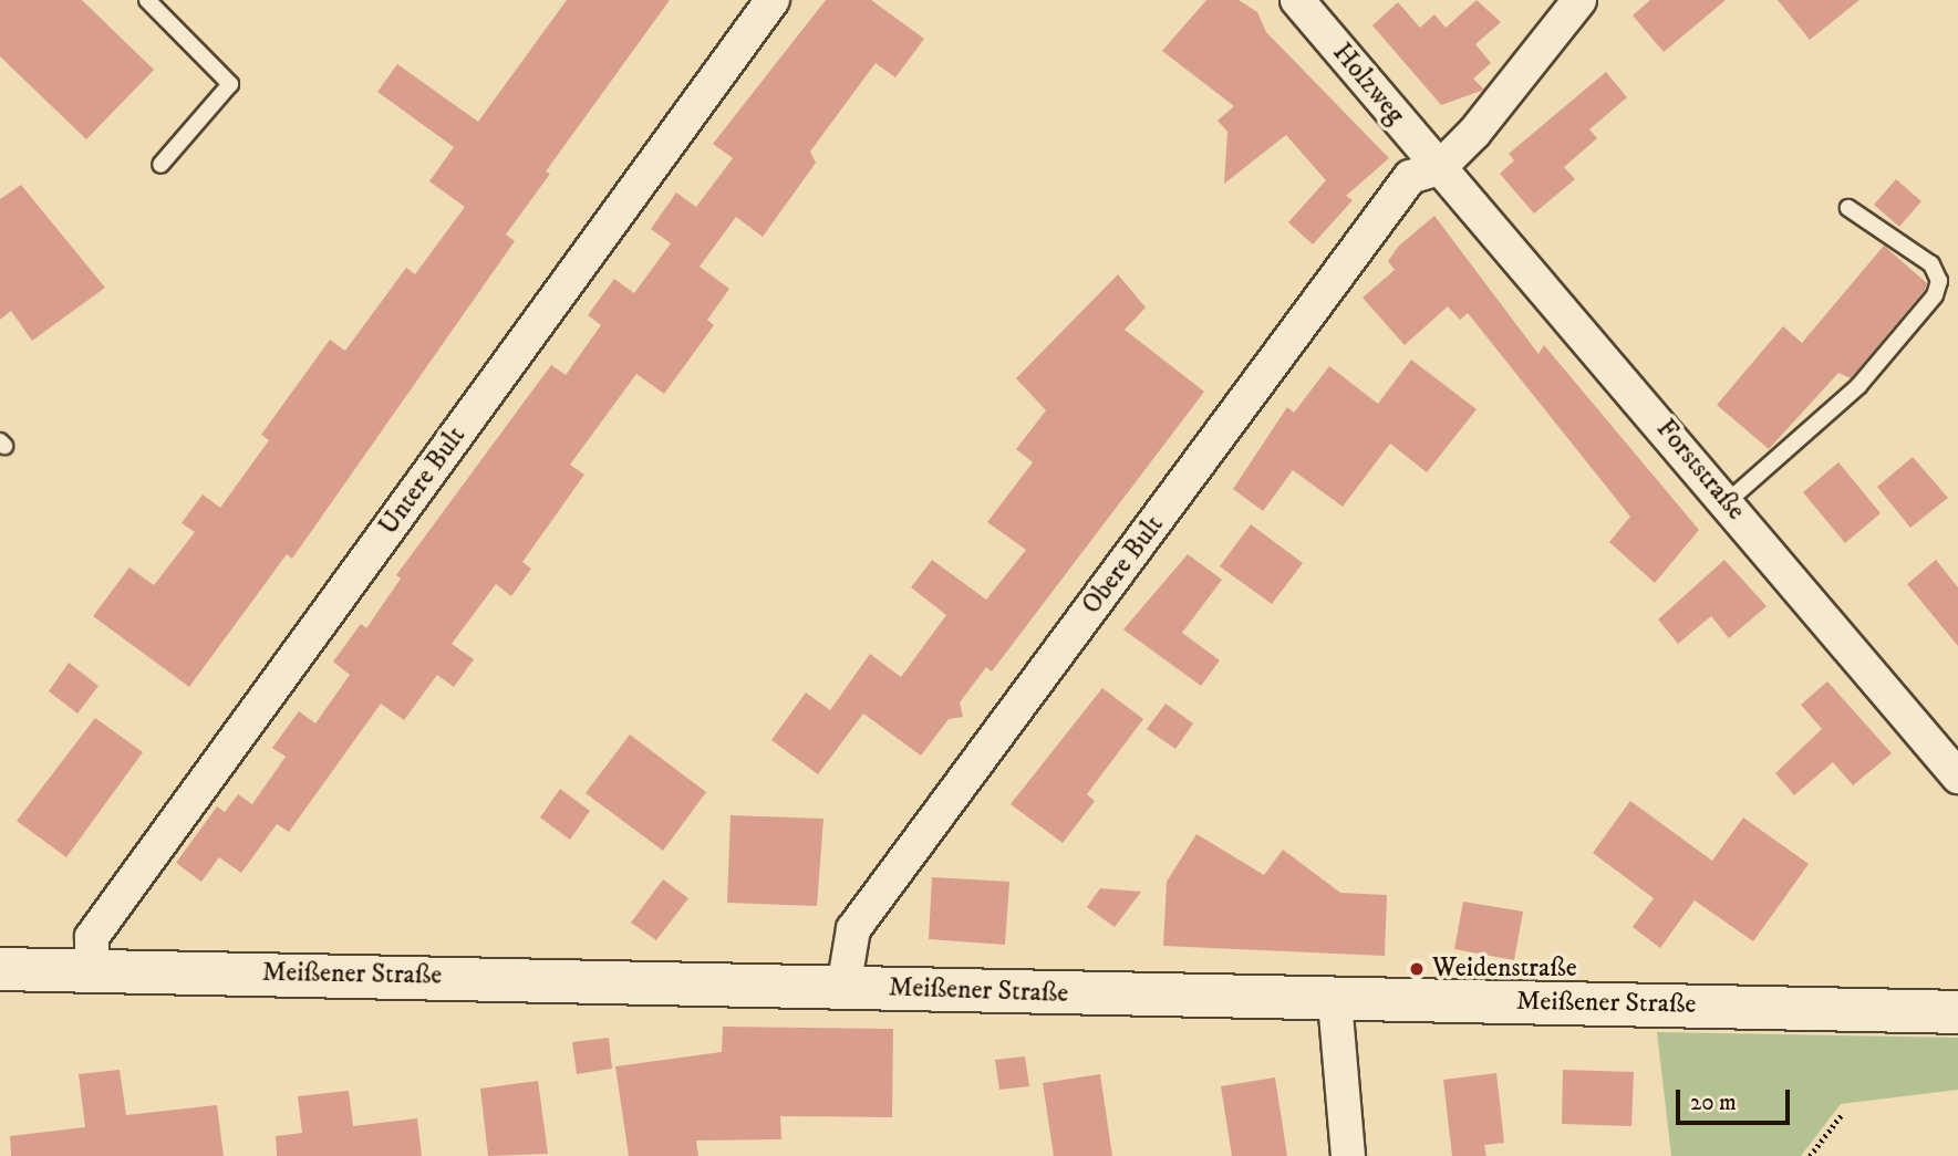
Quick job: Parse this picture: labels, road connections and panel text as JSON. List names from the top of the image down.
{
  "streets": {
    "street": [
      "Holzweg",
      "Forststraße",
      "Untere Bult",
      "Obere Bult",
      "Meißener Straße"
    ]
  },
  "crossings": [
    ["Holzweg", "Forststraße"],
    ["Holzweg", "Obere Bult"],
    ["Forststraße", "Obere Bult"],
    ["Untere Bult", "Meißener Straße"],
    ["Obere Bult", "Meißener Straße"]
  ],
  "places": ["Weidenstraße"],
  "scale_bar": "20 m"
}
